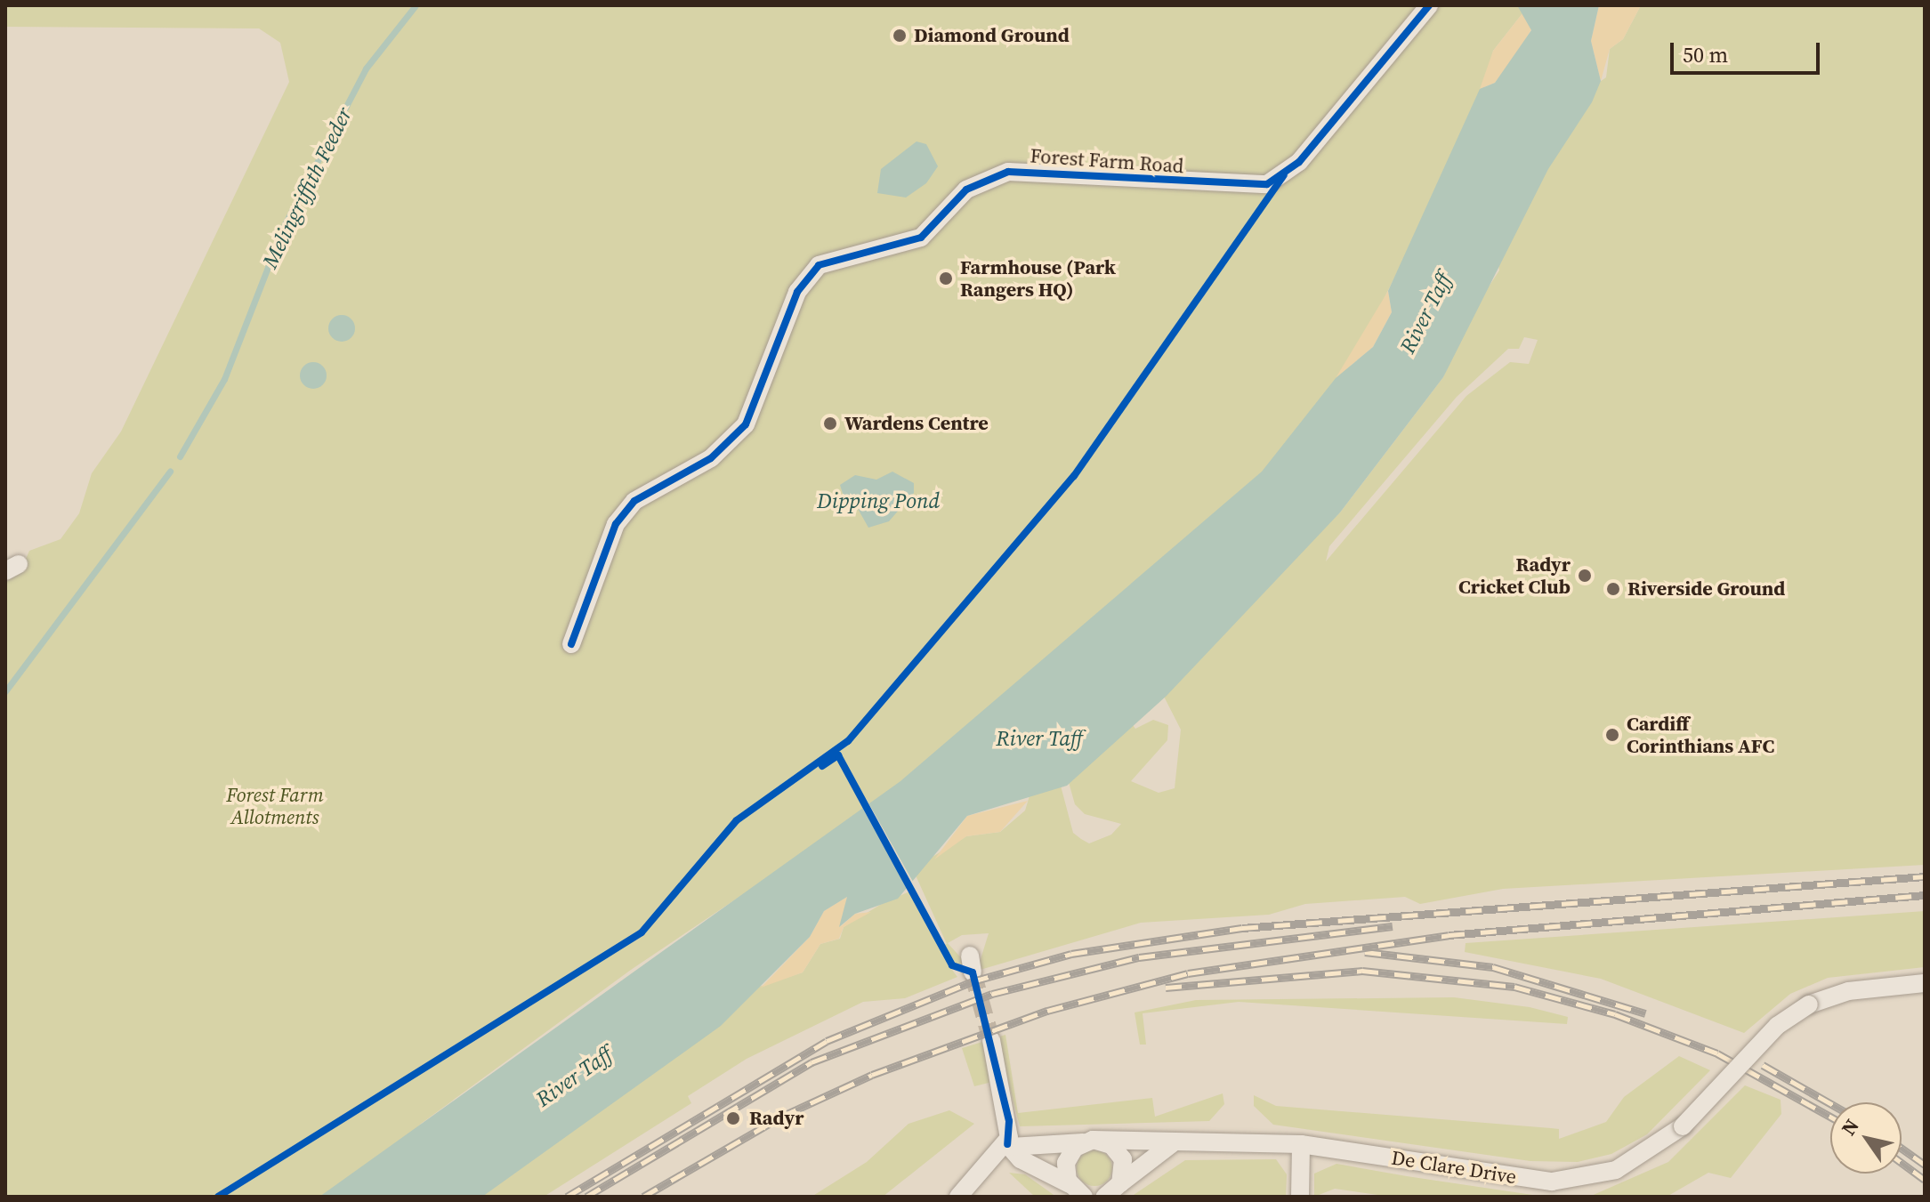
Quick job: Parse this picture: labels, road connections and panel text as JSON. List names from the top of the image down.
{
  "streets": {
    "street": ["Forest Farm Road", "De Clare Drive"]
  },
  "water": ["Melingriffith Feeder", "River Taff", "Dipping Pond"],
  "parks": ["Forest Farm Allotments"],
  "places": [
    "Diamond Ground",
    "Farmhouse (Park Rangers HQ)",
    "Wardens Centre",
    "Radyr Cricket Club",
    "Riverside Ground",
    "Cardiff Corinthians AFC",
    "Radyr"
  ],
  "scale_bar": "50 m",
  "north": "top left"
}
